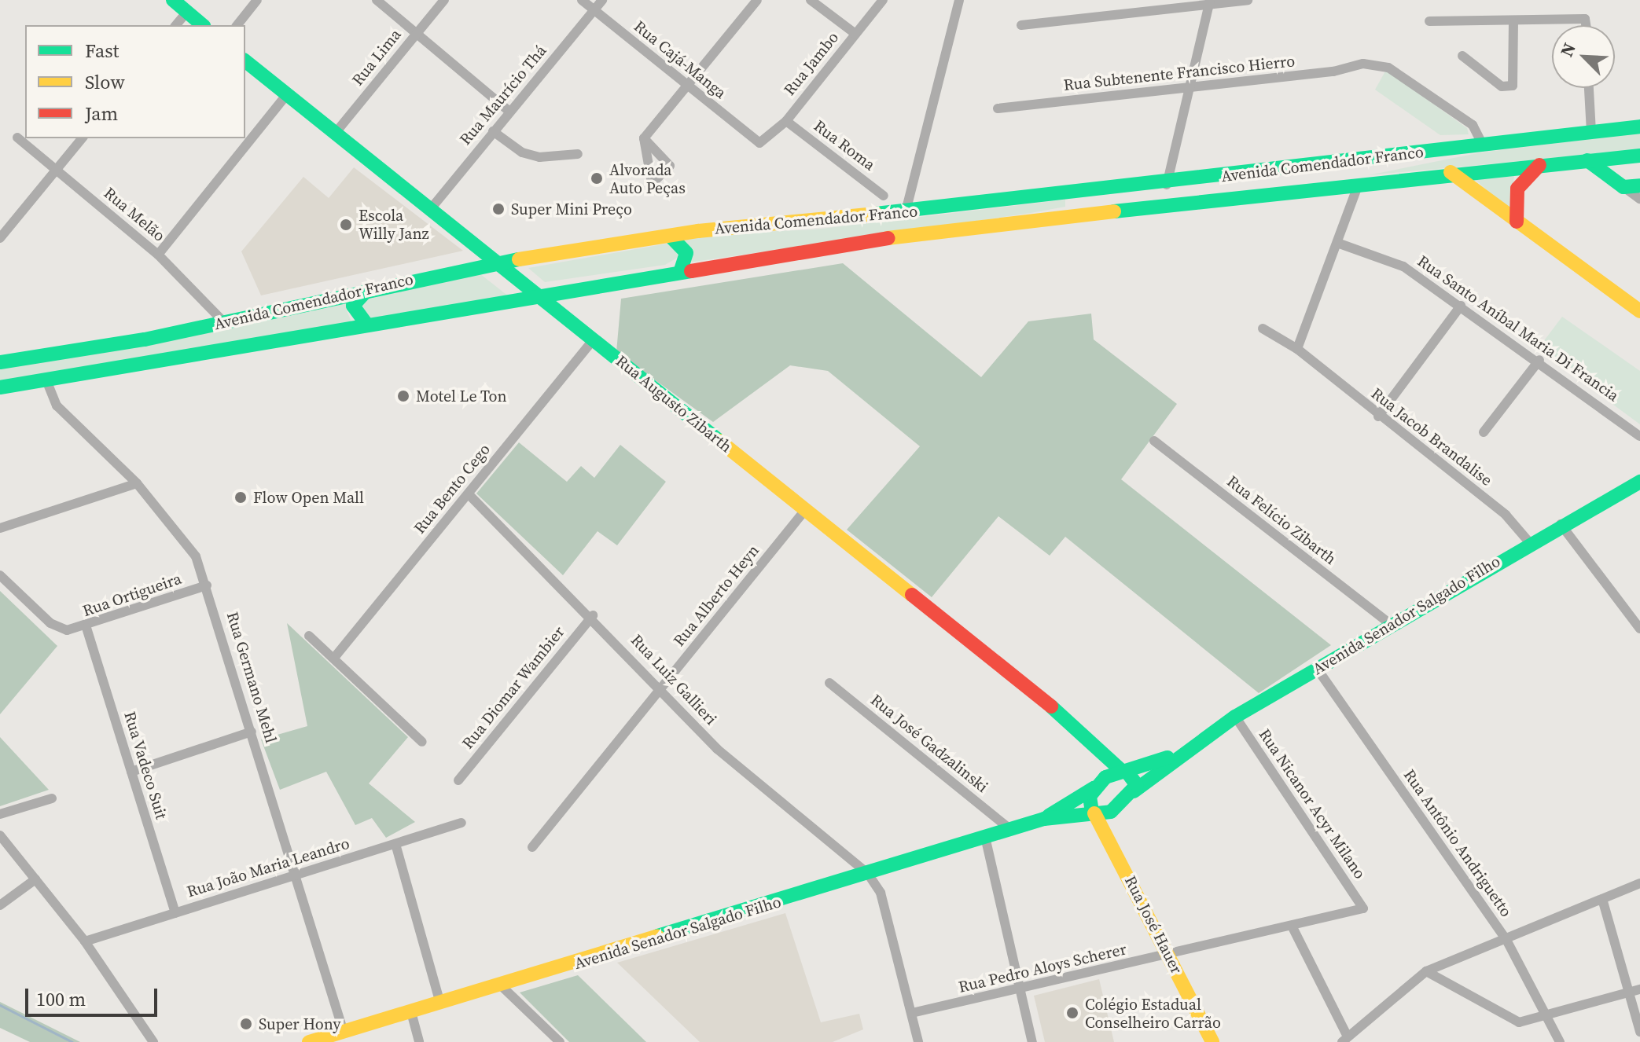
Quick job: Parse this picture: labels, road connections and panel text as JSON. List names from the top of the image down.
{
  "streets": {
    "main road": [
      "Avenida Comendador Franco",
      "Rua Augusto Zibarth",
      "Avenida Senador Salgado Filho",
      "Rua José Hauer"
    ],
    "street": [
      "Rua Lima",
      "Rua Cajá-Manga",
      "Rua Jambo",
      "Rua Subtenente Francisco Hierro",
      "Rua Maurício Thá",
      "Rua Roma",
      "Rua Melão",
      "Rua Santo Aníbal Maria Di Francia",
      "Rua Jacob Brandalise",
      "Rua Bento Cego",
      "Rua Felício Zibarth",
      "Rua Ortigueira",
      "Rua Alberto Heyn",
      "Rua Germano Mehl",
      "Rua Luiz Gallieri",
      "Rua Diomar Wambier",
      "Rua José Gadzalinski",
      "Rua Vadeco Suit",
      "Rua Nicanor Acyr Milano",
      "Rua Antônio Andriguetto",
      "Rua João Maria Leandro",
      "Rua Pedro Aloys Scherer"
    ]
  },
  "crossings": [
    ["Rua Lima", "Rua Augusto Zibarth"],
    ["Rua Cajá-Manga", "Rua Jambo"],
    ["Rua Cajá-Manga", "Rua Maurício Thá"],
    ["Rua Jambo", "Rua Roma"],
    ["Rua Subtenente Francisco Hierro", "Avenida Comendador Franco"],
    ["Rua Maurício Thá", "Rua Augusto Zibarth"],
    ["Avenida Comendador Franco", "Rua Melão"],
    ["Avenida Comendador Franco", "Rua Augusto Zibarth"],
    ["Avenida Comendador Franco", "Rua Germano Mehl"],
    ["Rua Augusto Zibarth", "Rua Bento Cego"],
    ["Rua Augusto Zibarth", "Rua Alberto Heyn"],
    ["Rua Augusto Zibarth", "Avenida Senador Salgado Filho"],
    ["Rua Jacob Brandalise", "Avenida Senador Salgado Filho"],
    ["Rua Bento Cego", "Rua Luiz Gallieri"],
    ["Rua Felício Zibarth", "Avenida Senador Salgado Filho"],
    ["Rua Ortigueira", "Rua Germano Mehl"],
    ["Rua Ortigueira", "Rua Vadeco Suit"],
    ["Rua Alberto Heyn", "Rua Luiz Gallieri"],
    ["Avenida Senador Salgado Filho", "Rua Germano Mehl"],
    ["Avenida Senador Salgado Filho", "Rua Luiz Gallieri"],
    ["Avenida Senador Salgado Filho", "Rua José Gadzalinski"],
    ["Avenida Senador Salgado Filho", "Rua Nicanor Acyr Milano"],
    ["Avenida Senador Salgado Filho", "Rua Antônio Andriguetto"],
    ["Avenida Senador Salgado Filho", "Rua José Hauer"],
    ["Rua Germano Mehl", "Rua João Maria Leandro"],
    ["Rua Luiz Gallieri", "Rua Diomar Wambier"],
    ["Rua Vadeco Suit", "Rua João Maria Leandro"],
    ["Rua Nicanor Acyr Milano", "Rua Pedro Aloys Scherer"],
    ["Rua José Hauer", "Rua Pedro Aloys Scherer"]
  ],
  "places": [
    "Alvorada Auto Peças",
    "Super Mini Preço",
    "Escola Willy Janz",
    "Motel Le Ton",
    "Flow Open Mall",
    "Colégio Estadual Conselheiro Carrão",
    "Super Hony"
  ],
  "legend": ["Fast", "Slow", "Jam"],
  "scale_bar": "100 m",
  "north": "top left"
}
